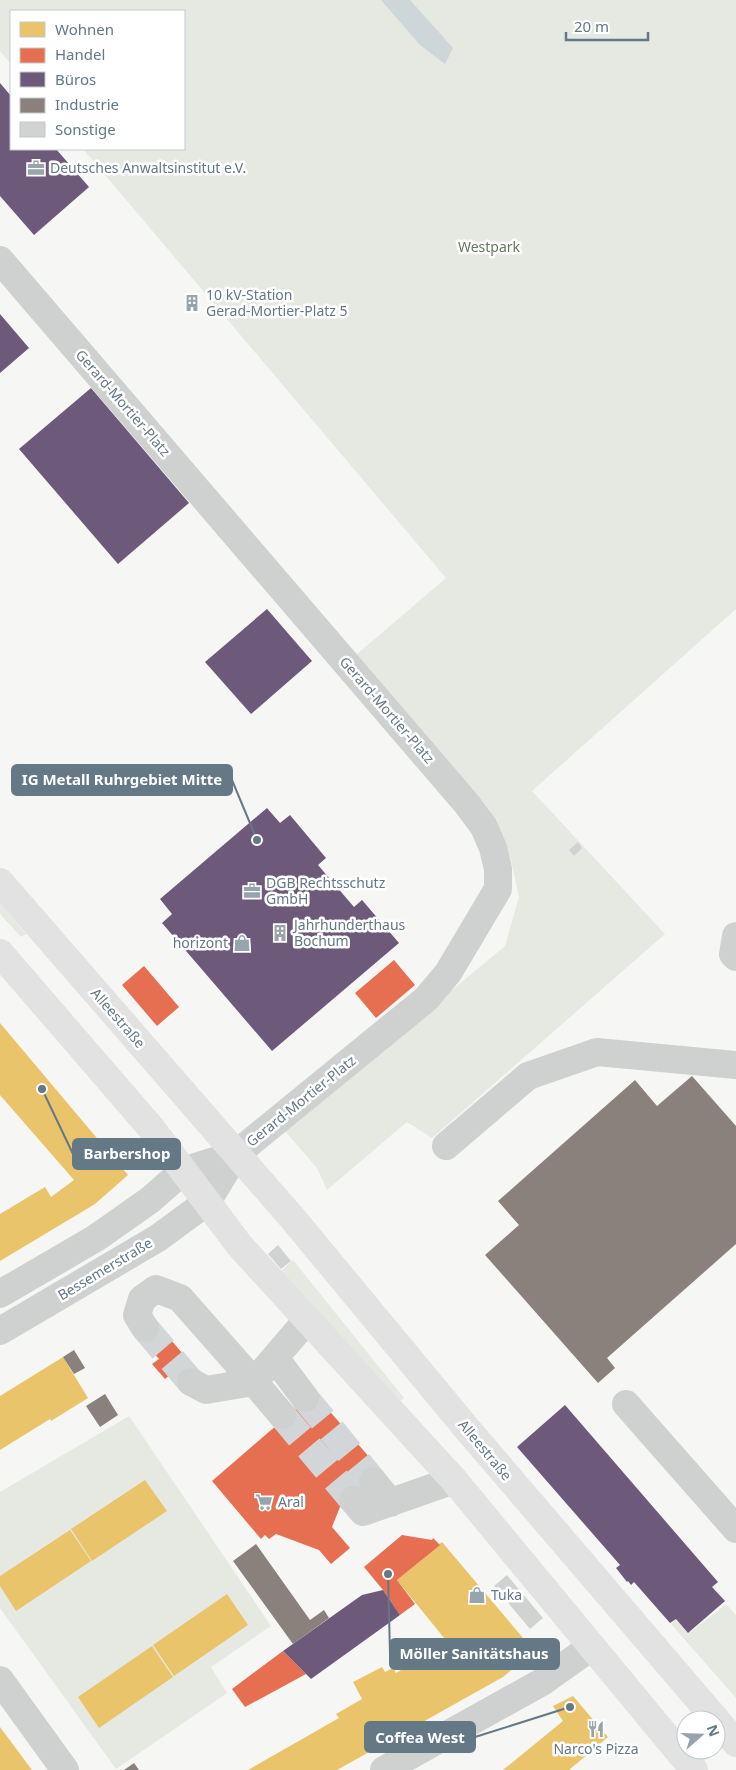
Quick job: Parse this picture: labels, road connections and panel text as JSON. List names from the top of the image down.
{
  "streets": {
    "main road": ["Alleestraße"],
    "street": ["Gerard-Mortier-Platz", "Bessemerstraße"]
  },
  "crossings": [
    ["Gerard-Mortier-Platz", "Alleestraße"]
  ],
  "parks": ["Westpark"],
  "places": {
    "office": ["Deutsches Anwaltsinstitut e.V.", "DGB Rechtsschutz GmbH"],
    "building": ["10 kV-Station Gerad-Mortier-Platz 5", "Jahrhunderthaus Bochum"],
    "other": [
      "IG Metall Ruhrgebiet Mitte",
      "Barbershop",
      "Möller Sanitätshaus",
      "Coffea West"
    ],
    "shop": ["horizont", "Tuka"],
    "supermarket": ["Aral"],
    "restaurant": ["Narco's Pizza"]
  },
  "legend": [
    "Wohnen",
    "Handel",
    "Büros",
    "Industrie",
    "Sonstige"
  ],
  "scale_bar": "20 m",
  "north": "right"
}
